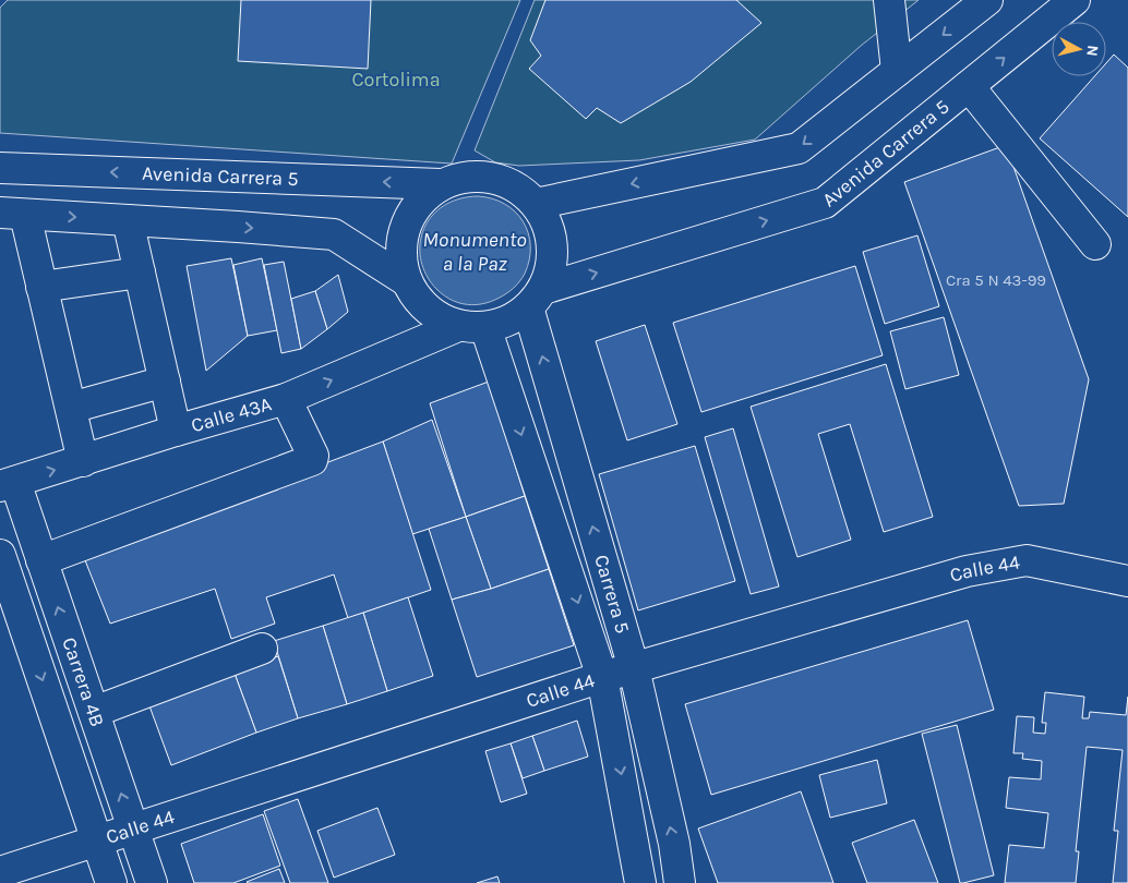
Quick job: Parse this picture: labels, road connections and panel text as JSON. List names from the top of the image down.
{
  "streets": {
    "street": [
      "Avenida Carrera 5",
      "Calle 43A",
      "Calle 44",
      "Carrera 5",
      "Carrera 4B"
    ]
  },
  "crossings": [
    ["Avenida Carrera 5", "Calle 43A"],
    ["Avenida Carrera 5", "Carrera 5"],
    ["Calle 43A", "Carrera 5"],
    ["Calle 43A", "Carrera 4B"],
    ["Calle 44", "Carrera 5"],
    ["Calle 44", "Carrera 4B"]
  ],
  "one_way": ["Calle 43A"],
  "water": ["Monumento a la Paz"],
  "parks": ["Cortolima"],
  "house_numbers": ["Cra 5 N 43-99"],
  "north": "right"
}
